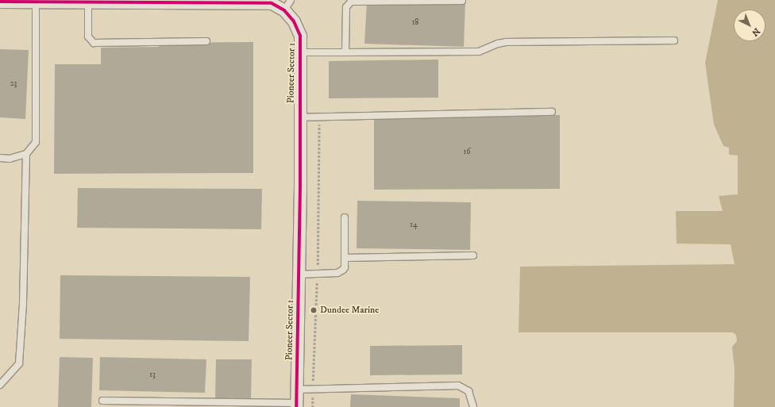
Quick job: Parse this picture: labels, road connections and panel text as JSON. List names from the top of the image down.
{
  "streets": {
    "street": ["Pioneer Sector 1"]
  },
  "places": ["Dundee Marine"],
  "house_numbers": [
    "18",
    "23",
    "16",
    "14",
    "13"
  ],
  "north": "bottom right"
}
